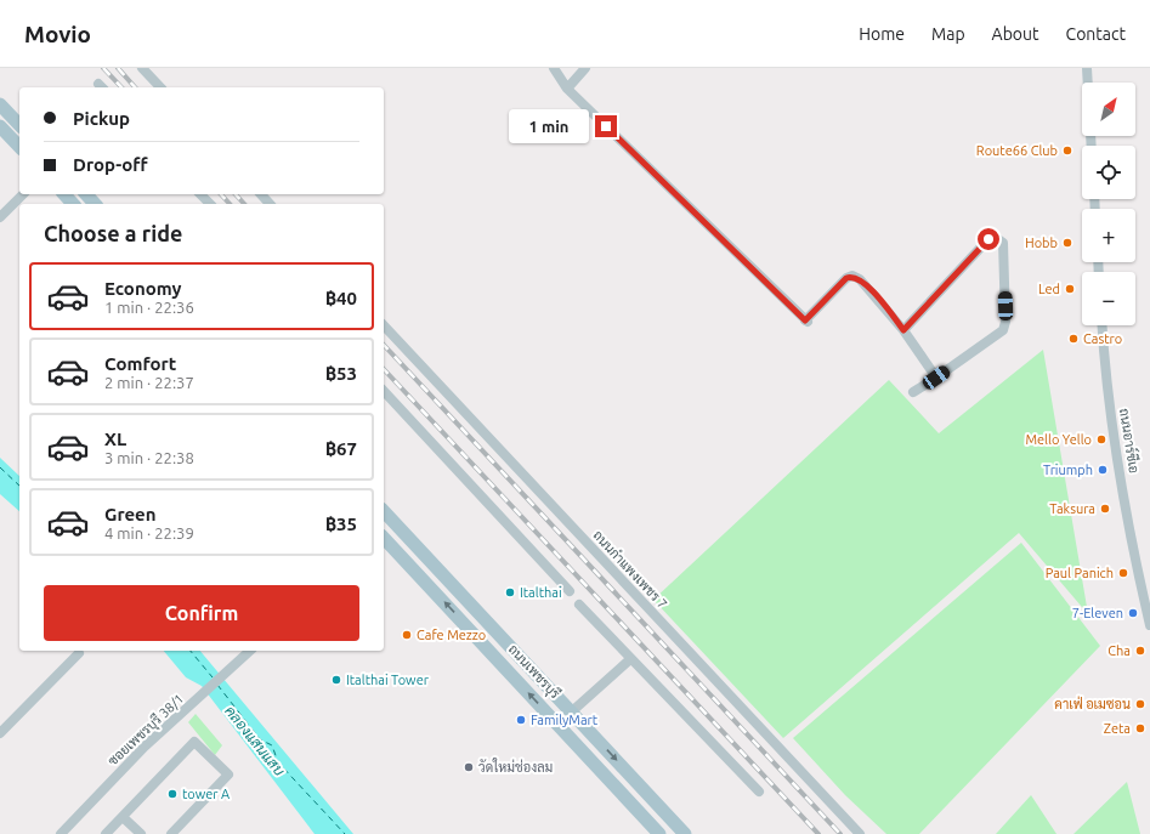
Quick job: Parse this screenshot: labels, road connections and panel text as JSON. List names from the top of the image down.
{
  "streets": {
    "main road": ["ถนนเพชรบุรี"],
    "street": ["ถนนอาร์ซีเอ", "ถนนกำแพงเพชร 7", "ซอยเพชรบุรี 38/1"]
  },
  "water": ["คลองแสนแสบ"],
  "places": [
    "Route66 Club",
    "Hobb",
    "Led",
    "Castro",
    "Mello Yello",
    "Triumph",
    "Taksura",
    "Paul Panich",
    "Italthai",
    "7-Eleven",
    "Cafe Mezzo",
    "Cha",
    "Italthai Tower",
    "คาเฟ่ อเมซอน",
    "FamilyMart",
    "Zeta",
    "วัดใหม่ช่องลม",
    "tower A"
  ],
  "north": "top right",
  "page": {
    "header": "Movio",
    "nav": [
      "Home",
      "Map",
      "About",
      "Contact"
    ],
    "map_buttons": ["+", "−"],
    "banner": ["Pickup", "Drop-off"],
    "bubble": "1 min",
    "heading": "Choose a ride",
    "list": [
      {
        "name": "Economy",
        "note": "1 min · 22:36",
        "value": "฿40"
      },
      {
        "name": "Comfort",
        "note": "2 min · 22:37",
        "value": "฿53"
      },
      {
        "name": "XL",
        "note": "3 min · 22:38",
        "value": "฿67"
      },
      {
        "name": "Green",
        "note": "4 min · 22:39",
        "value": "฿35"
      }
    ],
    "buttons": "Confirm"
  }
}
